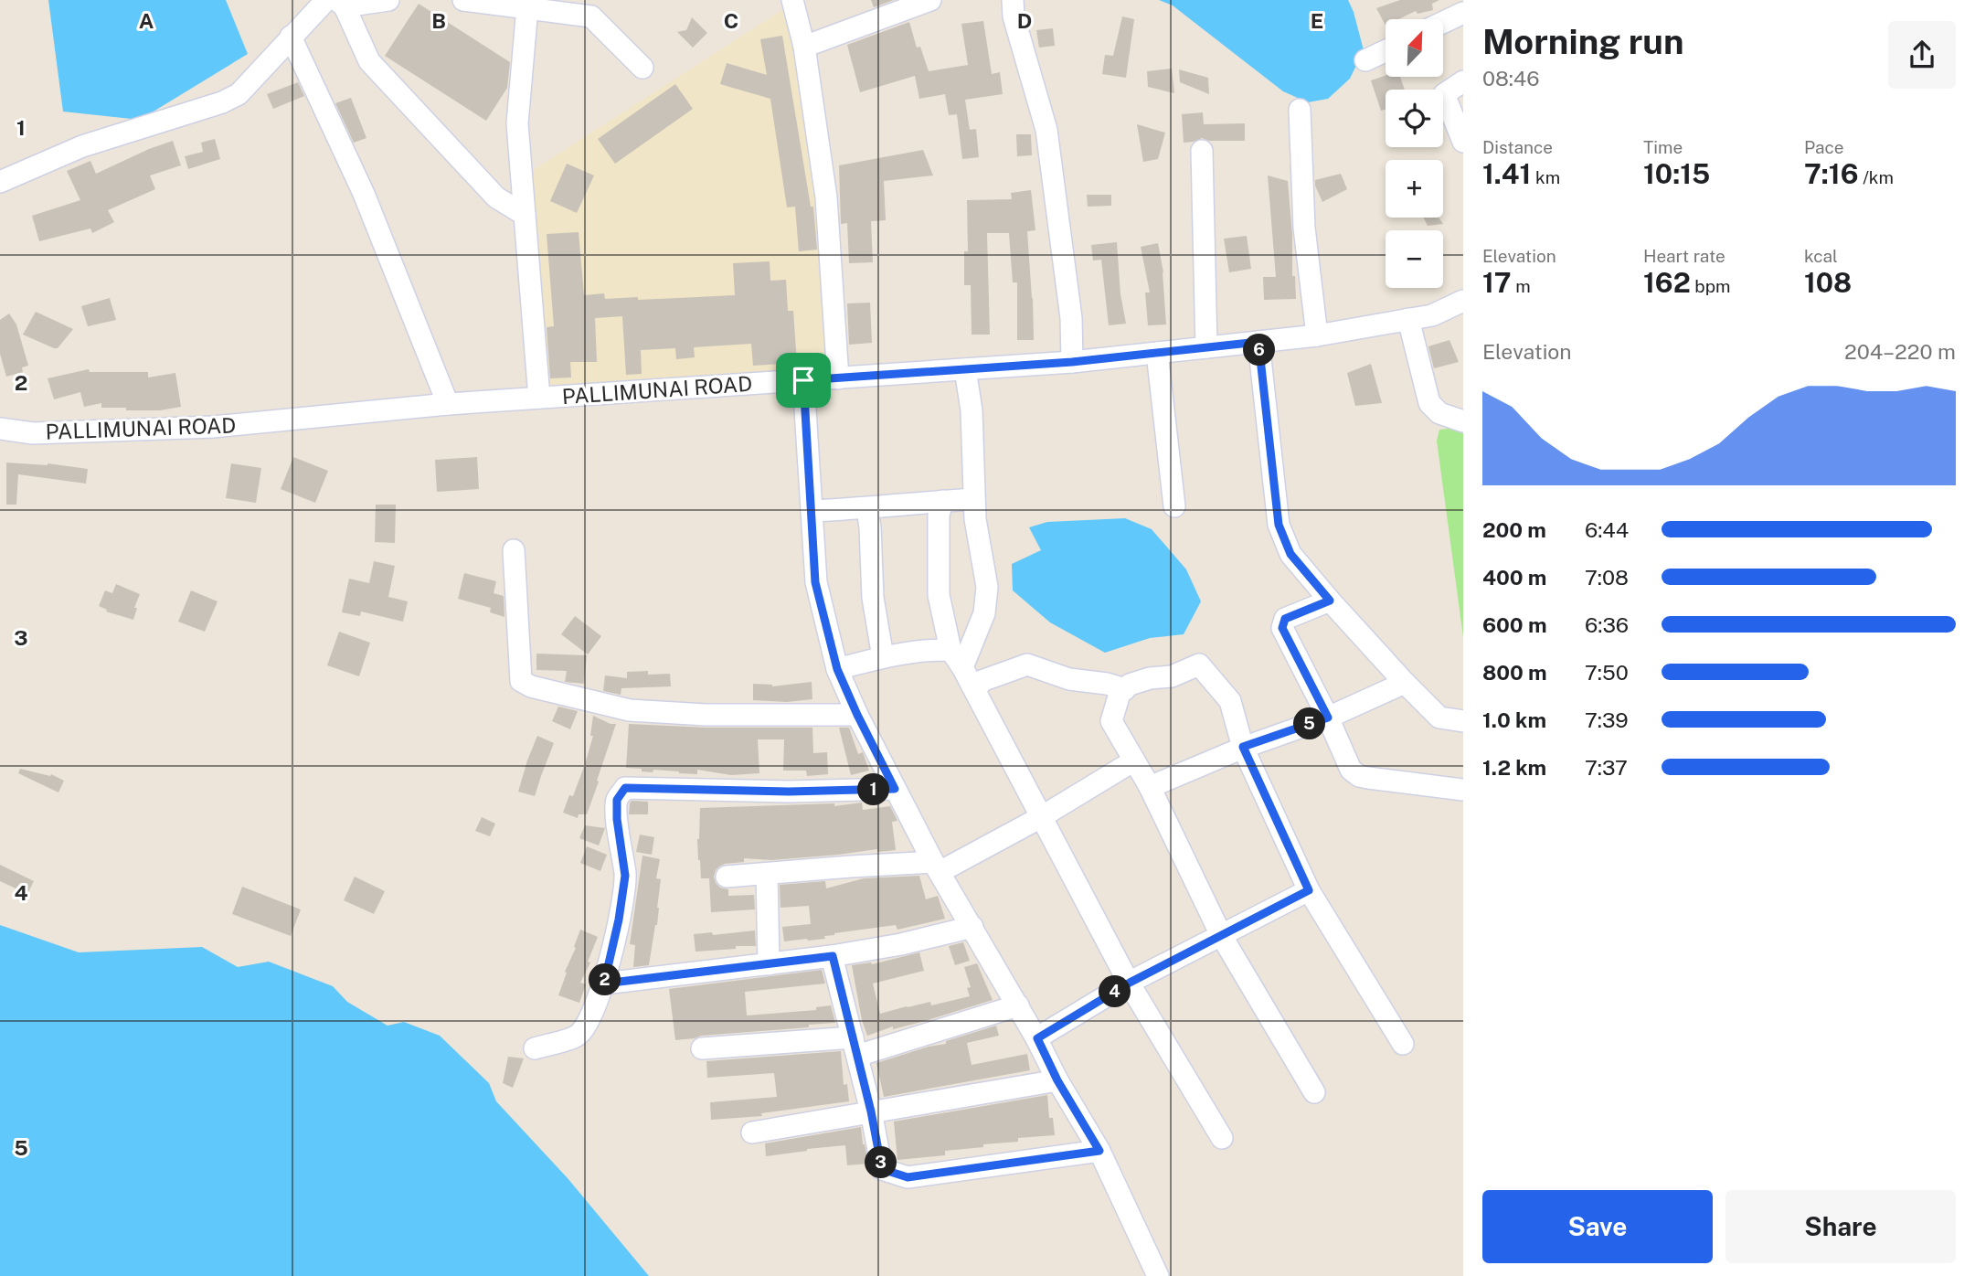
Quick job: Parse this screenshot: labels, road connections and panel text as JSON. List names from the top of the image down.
{
  "streets": {
    "street": ["PALLIMUNAI ROAD"]
  },
  "north": "top right",
  "page": {
    "heading": ["Morning run", "08:46"],
    "map_buttons": ["+", "−"],
    "stats": [
      ["Distance", "1.41 km"],
      ["Time", "10:15"],
      ["Pace", "7:16 /km"],
      ["Elevation", "17 m"],
      ["Heart rate", "162 bpm"],
      ["kcal", "108"]
    ],
    "chart": ["Elevation", "204–220 m"],
    "pins": [
      "6",
      "5",
      "1",
      "2",
      "4",
      "3"
    ],
    "list": [
      {
        "name": "200 m",
        "note": "6:44"
      },
      {
        "name": "400 m",
        "note": "7:08"
      },
      {
        "name": "600 m",
        "note": "6:36"
      },
      {
        "name": "800 m",
        "note": "7:50"
      },
      {
        "name": "1.0 km",
        "note": "7:39"
      },
      {
        "name": "1.2 km",
        "note": "7:37"
      }
    ],
    "buttons": ["Save", "Share"]
  },
  "grid": {
    "columns": [
      "A",
      "B",
      "C",
      "D",
      "E"
    ],
    "rows": [
      "1",
      "2",
      "3",
      "4",
      "5"
    ]
  }
}
